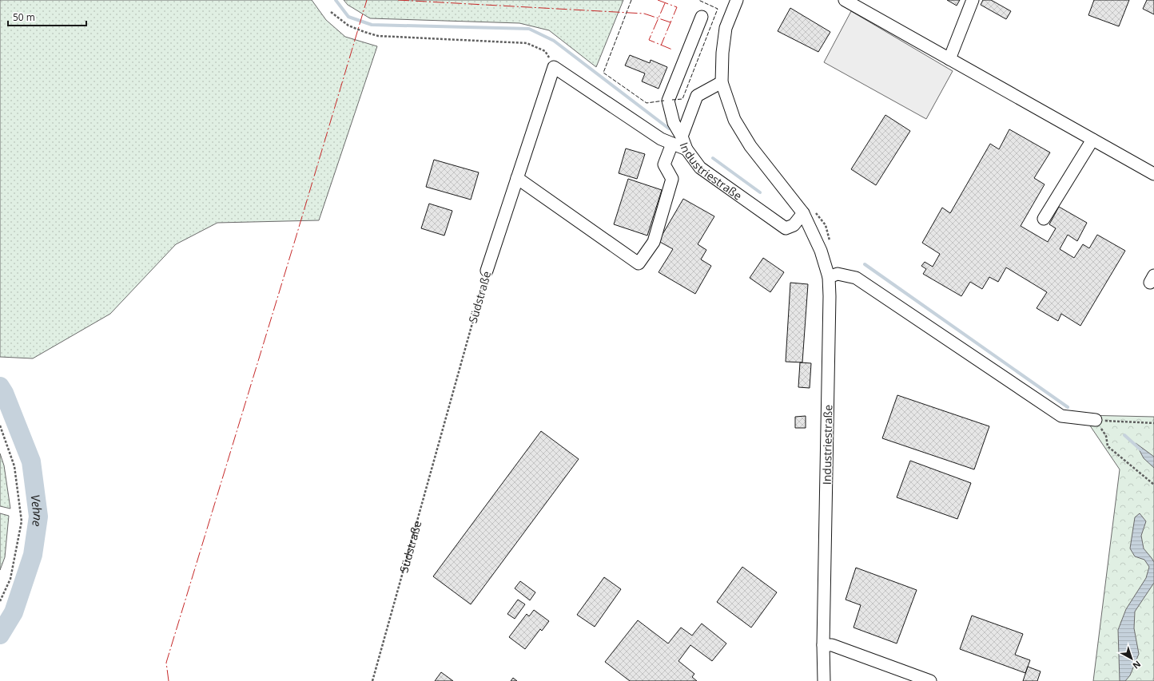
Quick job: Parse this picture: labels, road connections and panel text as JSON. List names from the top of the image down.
{
  "streets": {
    "street": ["Industriestraße", "Südstraße"]
  },
  "water": ["Vehne"],
  "scale_bar": "50 m",
  "north": "bottom right"
}
